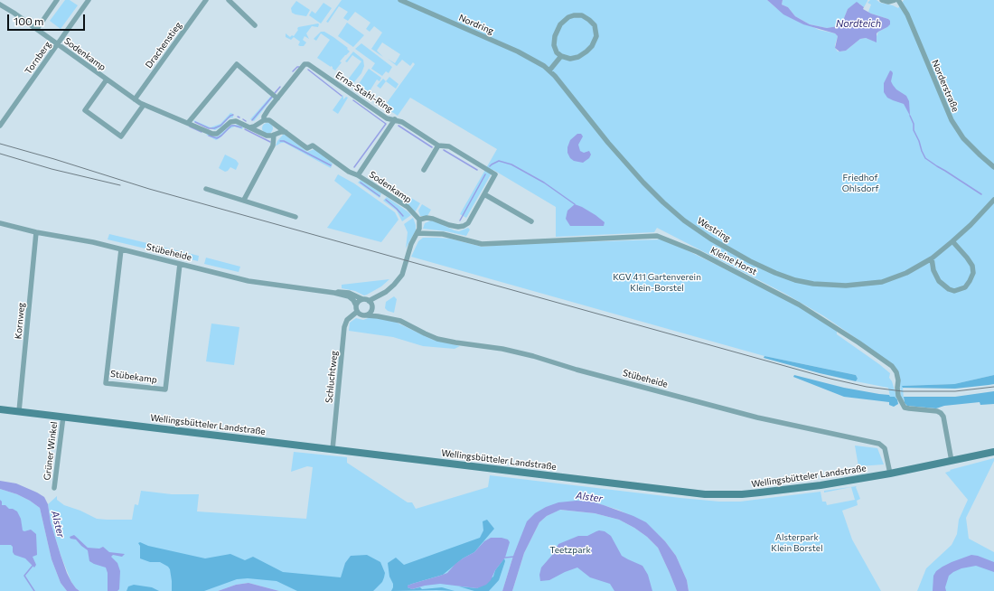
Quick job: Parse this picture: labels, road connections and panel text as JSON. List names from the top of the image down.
{
  "streets": {
    "main road": ["Wellingsbütteler Landstraße"],
    "street": [
      "Nordring",
      "Drachenstieg",
      "Sodenkamp",
      "Tornberg",
      "Norderstraße",
      "Erna-Stahl-Ring",
      "Westring",
      "Stübeheide",
      "Kleine Horst",
      "Kornweg",
      "Stübekamp",
      "Schluchtweg",
      "Grüner Winkel"
    ]
  },
  "crossings": [
    ["Nordring", "Westring"],
    ["Drachenstieg", "Sodenkamp"],
    ["Sodenkamp", "Tornberg"],
    ["Sodenkamp", "Erna-Stahl-Ring"],
    ["Stübeheide", "Kornweg"],
    ["Stübeheide", "Stübekamp"],
    ["Stübeheide", "Schluchtweg"],
    ["Stübeheide", "Wellingsbütteler Landstraße"],
    ["Kleine Horst", "Wellingsbütteler Landstraße"],
    ["Kornweg", "Wellingsbütteler Landstraße"],
    ["Schluchtweg", "Wellingsbütteler Landstraße"],
    ["Wellingsbütteler Landstraße", "Grüner Winkel"]
  ],
  "water": ["Nordteich", "Alster"],
  "parks": [
    "Friedhof Ohlsdorf",
    "KGV 411 Gartenverein Klein-Borstel",
    "Alsterpark Klein Borstel",
    "Teetzpark"
  ],
  "scale_bar": "100 m"
}
